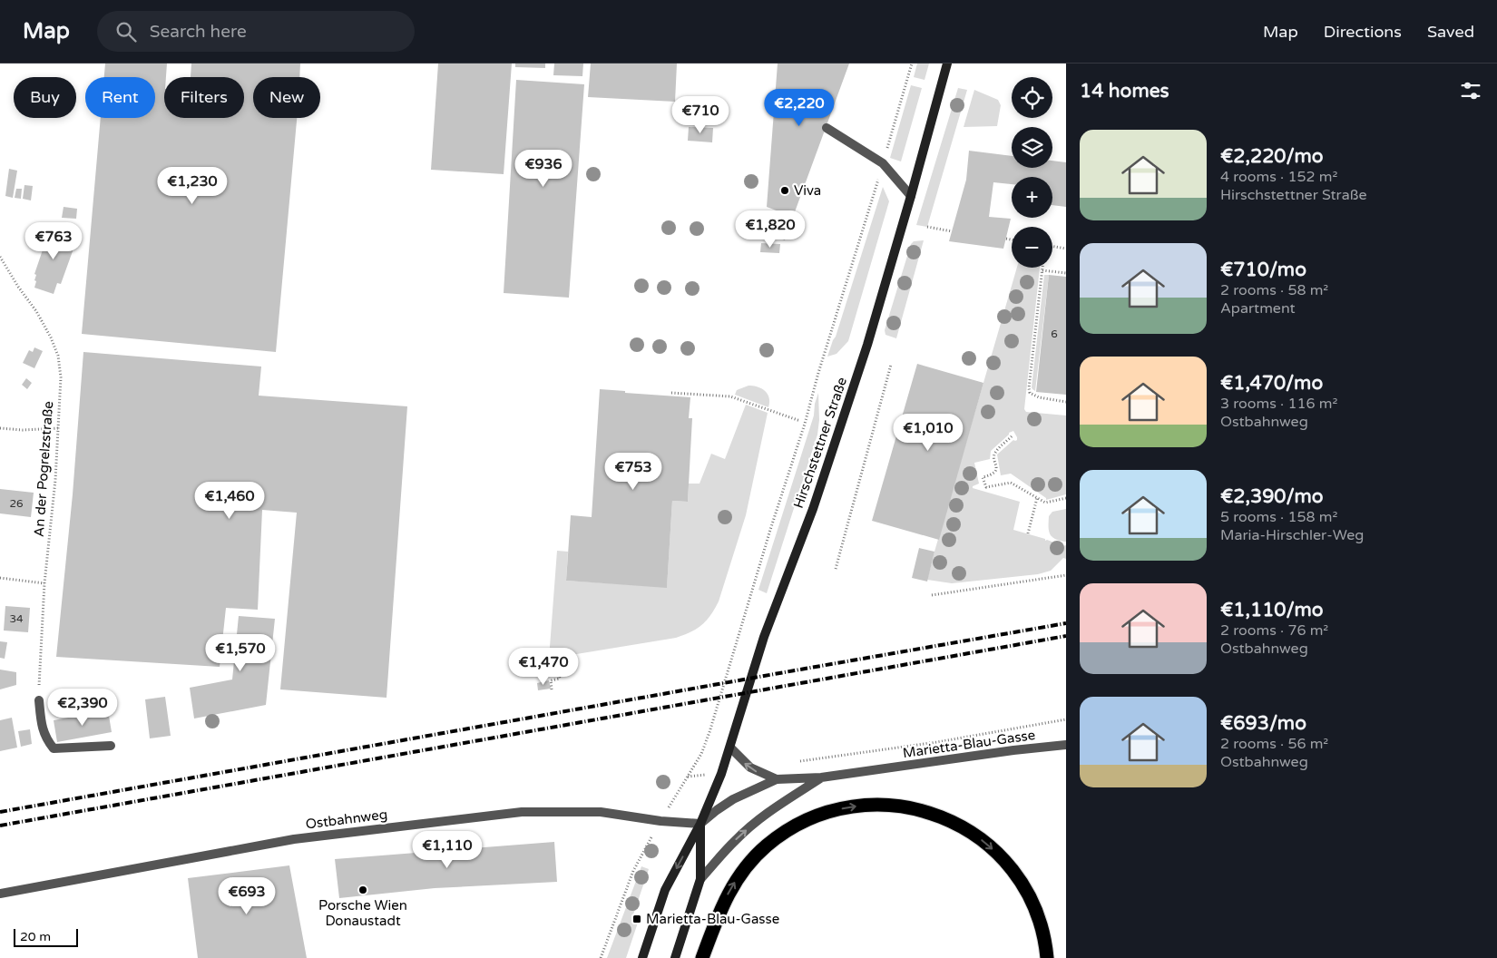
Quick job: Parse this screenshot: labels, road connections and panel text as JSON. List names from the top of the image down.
{
  "streets": {
    "main road": ["Hirschstettner Straße"],
    "street": ["Marietta-Blau-Gasse", "Ostbahnweg"],
    "path": ["An der Pogrelzstraße"]
  },
  "crossings": [
    ["Hirschstettner Straße", "Marietta-Blau-Gasse"],
    ["Hirschstettner Straße", "Ostbahnweg"],
    ["Marietta-Blau-Gasse", "Ostbahnweg"]
  ],
  "places": {
    "other": ["Viva", "Porsche Wien Donaustadt"],
    "transit": ["Marietta-Blau-Gasse"]
  },
  "house_numbers": ["6", "26", "34"],
  "scale_bar": "20 m",
  "page": {
    "header": "Map",
    "search": "Search here",
    "nav": ["Map", "Directions", "Saved"],
    "heading": "14 homes",
    "map_buttons": ["+", "−"],
    "chip": [
      "Buy",
      "Rent",
      "Filters",
      "New"
    ],
    "price": [
      "€2,220",
      "€710",
      "€936",
      "€1,230",
      "€1,820",
      "€763",
      "€1,010",
      "€753",
      "€1,460",
      "€1,570",
      "€1,470",
      "€2,390",
      "€1,110",
      "€693"
    ],
    "list": [
      {
        "name": "€2,220/mo",
        "note": "4 rooms · 152 m² · Hirschstettner Straße"
      },
      {
        "name": "€710/mo",
        "note": "2 rooms · 58 m² · Apartment"
      },
      {
        "name": "€1,470/mo",
        "note": "3 rooms · 116 m² · Ostbahnweg"
      },
      {
        "name": "€2,390/mo",
        "note": "5 rooms · 158 m² · Maria-Hirschler-Weg"
      },
      {
        "name": "€1,110/mo",
        "note": "2 rooms · 76 m² · Ostbahnweg"
      },
      {
        "name": "€693/mo",
        "note": "2 rooms · 56 m² · Ostbahnweg"
      }
    ],
    "scale": "20 m"
  }
}
